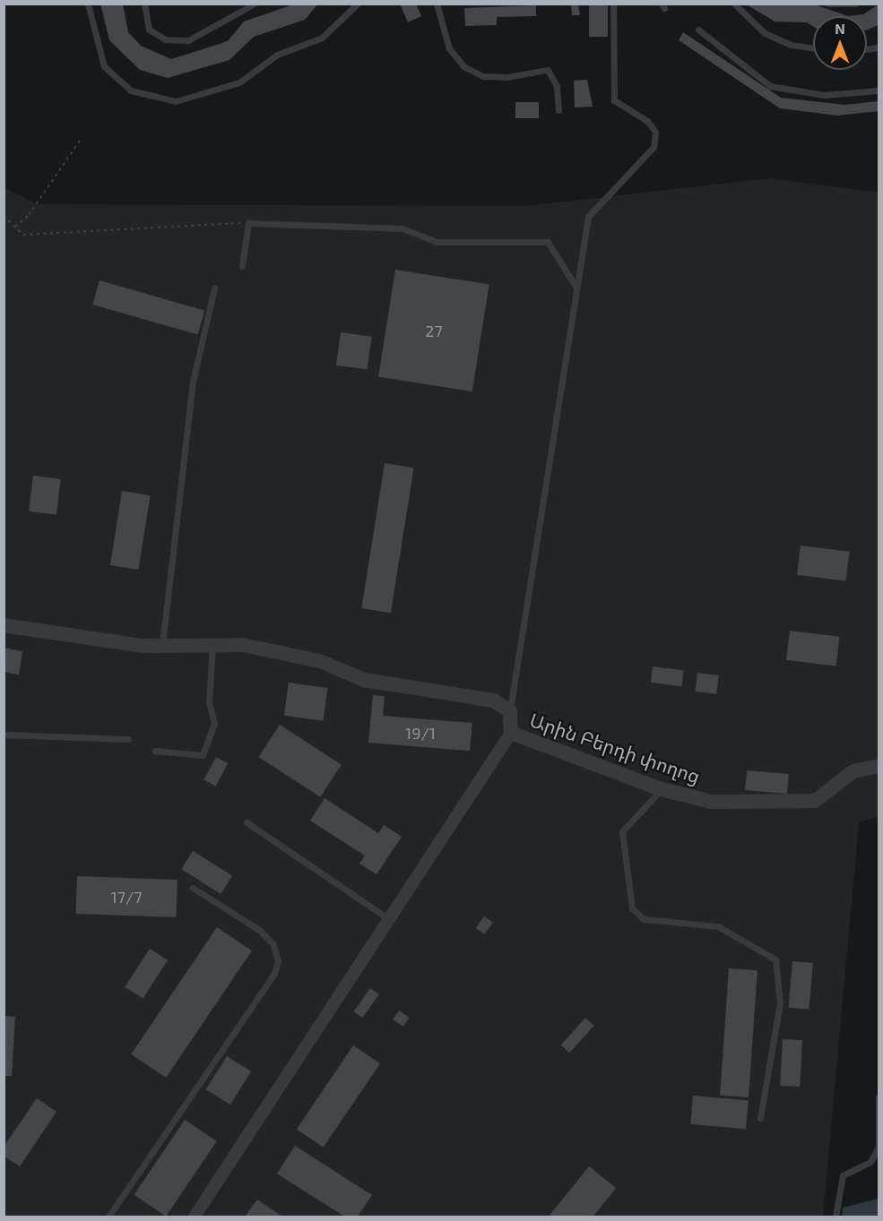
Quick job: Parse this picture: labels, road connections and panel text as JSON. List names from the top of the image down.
{
  "streets": {
    "street": ["Արին Բերդի փողոց"]
  },
  "house_numbers": ["27", "19/1", "17/7"],
  "north": "top"
}
